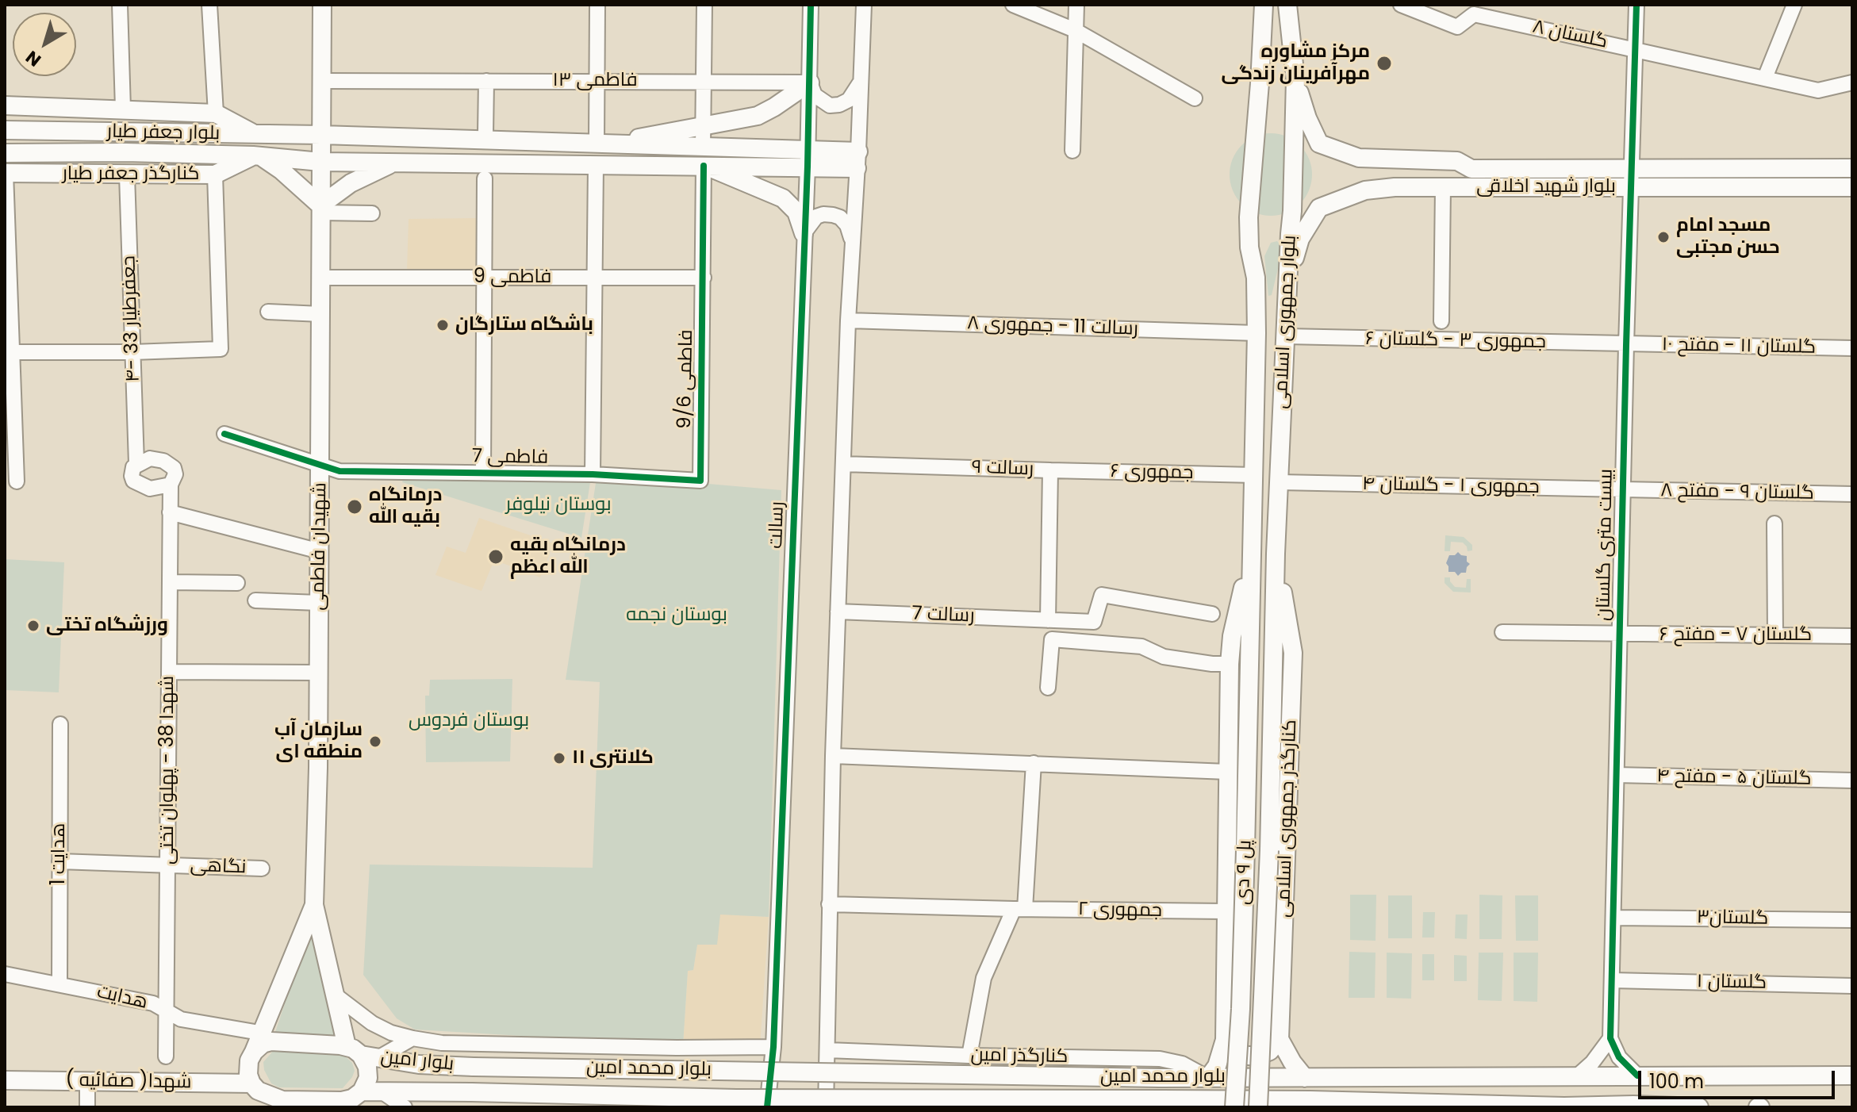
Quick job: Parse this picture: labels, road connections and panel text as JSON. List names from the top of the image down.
{
  "streets": {
    "main road": [
      "بلوار جعفر طیار",
      "کنارگذر جعفر طیار",
      "بلوار شهید اخلاقی",
      "بلوار جمهوری اسلامی",
      "شهیدان فاطمی",
      "کنارگذر جمهوری اسلامی",
      "پل ۹ دی",
      "بلوار امین",
      "بلوار محمد امین",
      "شهدا( صفائیه )"
    ],
    "street": [
      "گلستان ۸",
      "فاطمی ۱۳",
      "فاطمی 9",
      "۴- جعفرطیار 33",
      "رسالت 11 - جمهوری ۸",
      "جمهوری ۳ - گلستان ۶",
      "گلستان ۱۱ - مفتح ۱۰",
      "فاطمی 9/6",
      "فاطمی 7",
      "رسالت ۹",
      "جمهوری ۶",
      "جمهوری ۱ - گلستان ۴",
      "گلستان ۹ - مفتح ۸",
      "رسالت",
      "بیست متری گلستان",
      "رسالت 7",
      "گلستان ۷ - مفتح ۶",
      "شهدا 38 - پهلوان تختی",
      "گلستان ۵ - مفتح ۴",
      "هدایت 1",
      "نگاهی",
      "جمهوری ۲",
      "گلستان۳",
      "گلستان ۱",
      "هدایت",
      "کنارگذر امین"
    ]
  },
  "crossings": [
    ["گلستان ۸", "بیست متری گلستان"],
    ["فاطمی ۱۳", "رسالت"],
    ["فاطمی ۱۳", "شهیدان فاطمی"],
    ["بلوار جعفر طیار", "کنارگذر جعفر طیار"],
    ["بلوار جعفر طیار", "فاطمی 9/6"],
    ["بلوار جعفر طیار", "رسالت"],
    ["بلوار جعفر طیار", "شهیدان فاطمی"],
    ["کنارگذر جعفر طیار", "۴- جعفرطیار 33"],
    ["بلوار شهید اخلاقی", "بلوار جمهوری اسلامی"],
    ["بلوار شهید اخلاقی", "بیست متری گلستان"],
    ["فاطمی 9", "فاطمی 9/6"],
    ["فاطمی 9", "شهیدان فاطمی"],
    ["۴- جعفرطیار 33", "شهدا 38 - پهلوان تختی"],
    ["بلوار جمهوری اسلامی", "رسالت 11 - جمهوری ۸"],
    ["بلوار جمهوری اسلامی", "جمهوری ۳ - گلستان ۶"],
    ["بلوار جمهوری اسلامی", "جمهوری ۶"],
    ["بلوار جمهوری اسلامی", "جمهوری ۱ - گلستان ۴"],
    ["بلوار جمهوری اسلامی", "کنارگذر جمهوری اسلامی"],
    ["بلوار جمهوری اسلامی", "پل ۹ دی"],
    ["جمهوری ۳ - گلستان ۶", "گلستان ۱۱ - مفتح ۱۰"],
    ["جمهوری ۳ - گلستان ۶", "بیست متری گلستان"],
    ["گلستان ۱۱ - مفتح ۱۰", "بیست متری گلستان"],
    ["فاطمی 9/6", "فاطمی 7"],
    ["فاطمی 7", "شهیدان فاطمی"],
    ["رسالت ۹", "جمهوری ۶"],
    ["رسالت ۹", "رسالت 7"],
    ["جمهوری ۱ - گلستان ۴", "گلستان ۹ - مفتح ۸"],
    ["جمهوری ۱ - گلستان ۴", "بیست متری گلستان"],
    ["گلستان ۹ - مفتح ۸", "بیست متری گلستان"],
    ["بیست متری گلستان", "گلستان ۷ - مفتح ۶"],
    ["بیست متری گلستان", "گلستان ۵ - مفتح ۴"],
    ["بیست متری گلستان", "گلستان۳"],
    ["بیست متری گلستان", "گلستان ۱"],
    ["شهیدان فاطمی", "بلوار امین"],
    ["شهدا 38 - پهلوان تختی", "نگاهی"],
    ["شهدا 38 - پهلوان تختی", "هدایت"],
    ["هدایت 1", "نگاهی"],
    ["هدایت 1", "هدایت"],
    ["هدایت", "بلوار امین"],
    ["کنارگذر امین", "بلوار محمد امین"],
    ["بلوار امین", "بلوار محمد امین"]
  ],
  "parks": ["بوستان نیلوفر", "بوستان نجمه", "بوستان فردوس"],
  "places": [
    "مرکز مشاوره مهرآفرینان زندگی",
    "مسجد امام حسن مجتبی",
    "باشگاه ستارگان",
    "درمانگاه بقیه الله",
    "درمانگاه بقیه الله اعظم",
    "ورزشگاه تختی",
    "سازمان آب منطقه ای",
    "کلانتری ۱۱"
  ],
  "scale_bar": "100 m",
  "north": "bottom left"
}
